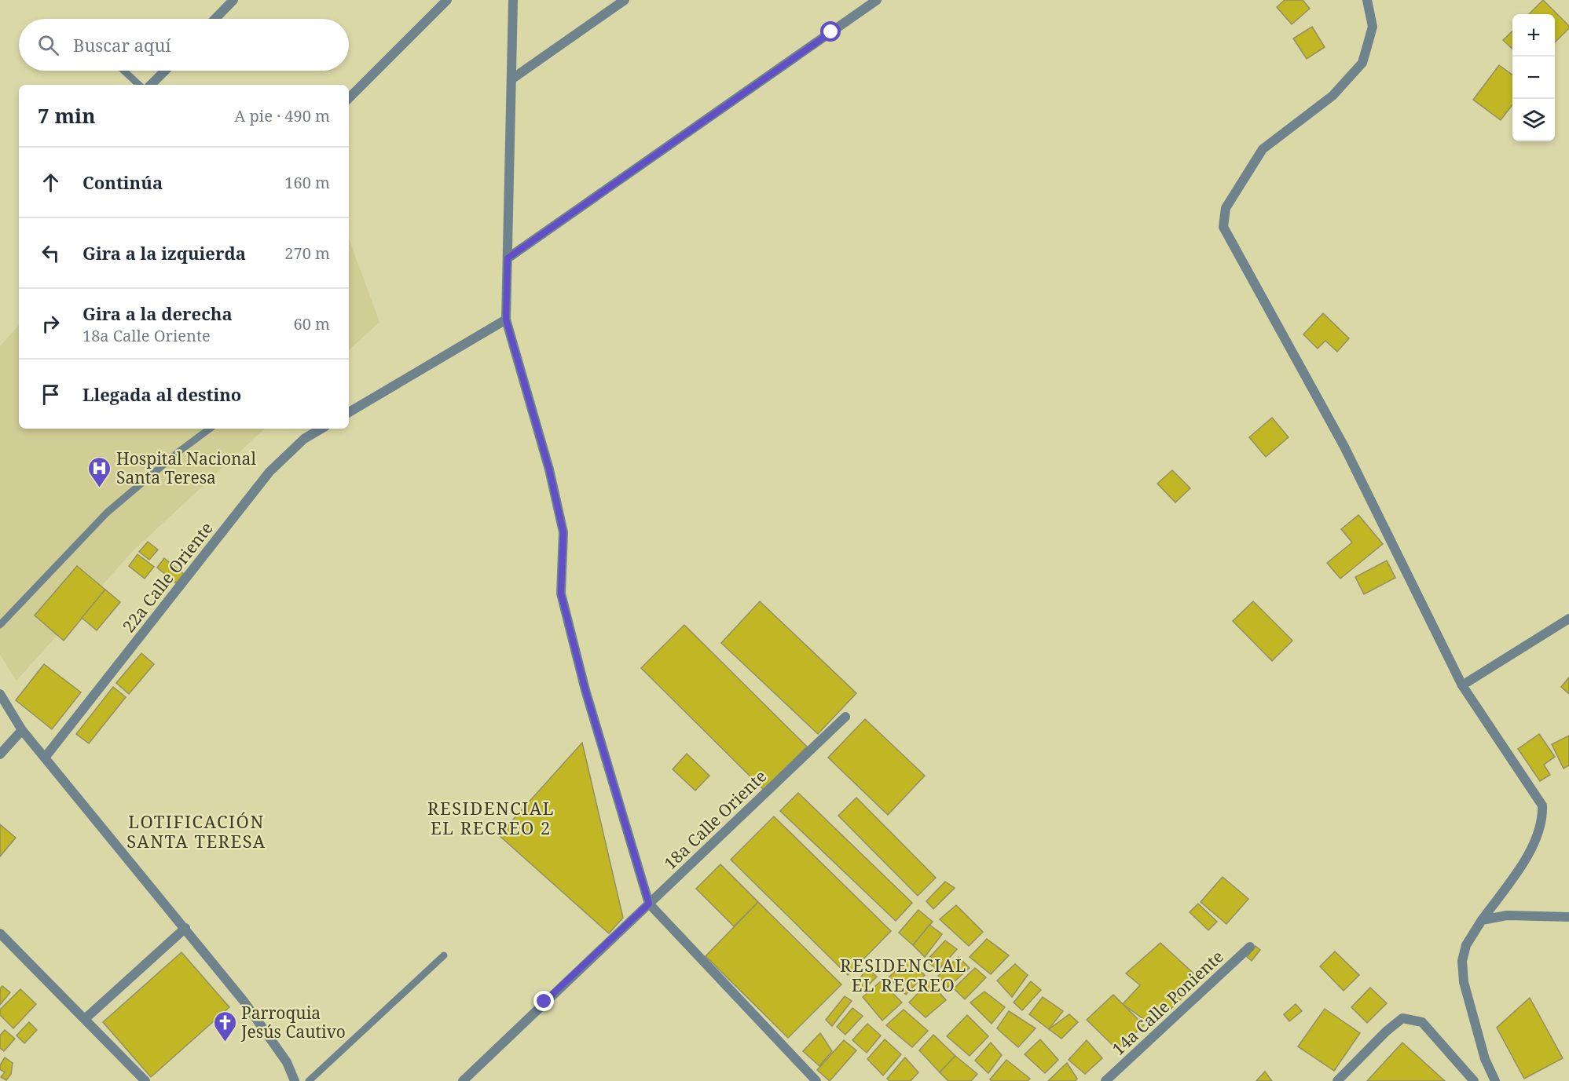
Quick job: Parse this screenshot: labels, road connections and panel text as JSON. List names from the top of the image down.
{
  "streets": {
    "street": ["22a Calle Oriente", "18a Calle Oriente", "14a Calle Poniente"]
  },
  "districts": ["RESIDENCIAL EL RECREO 2", "LOTIFICACIÓN SANTA TERESA", "RESIDENCIAL EL RECREO"],
  "places": {
    "hospital": ["Hospital Nacional Santa Teresa"],
    "church": ["Parroquia Jesús Cautivo"]
  },
  "page": {
    "map_buttons": ["+", "−"],
    "search": "Buscar aquí",
    "heading": ["7 min", "A pie · 490 m"],
    "list": [
      ["Continúa", "160 m"],
      ["Gira a la izquierda", "270 m"],
      ["Gira a la derecha", "18a Calle Oriente", "60 m"],
      "Llegada al destino"
    ]
  }
}
